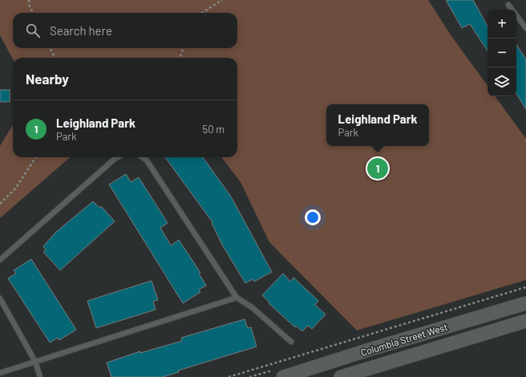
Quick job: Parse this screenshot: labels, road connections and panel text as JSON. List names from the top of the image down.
{
  "streets": {
    "main road": ["Columbia Street West"]
  },
  "page": {
    "map_buttons": ["+", "−"],
    "search": "Search here",
    "heading": "Nearby",
    "list": [
      {
        "mark": "1",
        "name": "Leighland Park",
        "note": "Park",
        "value": "50 m"
      }
    ],
    "popup": ["Leighland Park", "Park"],
    "pins": "1"
  }
}
